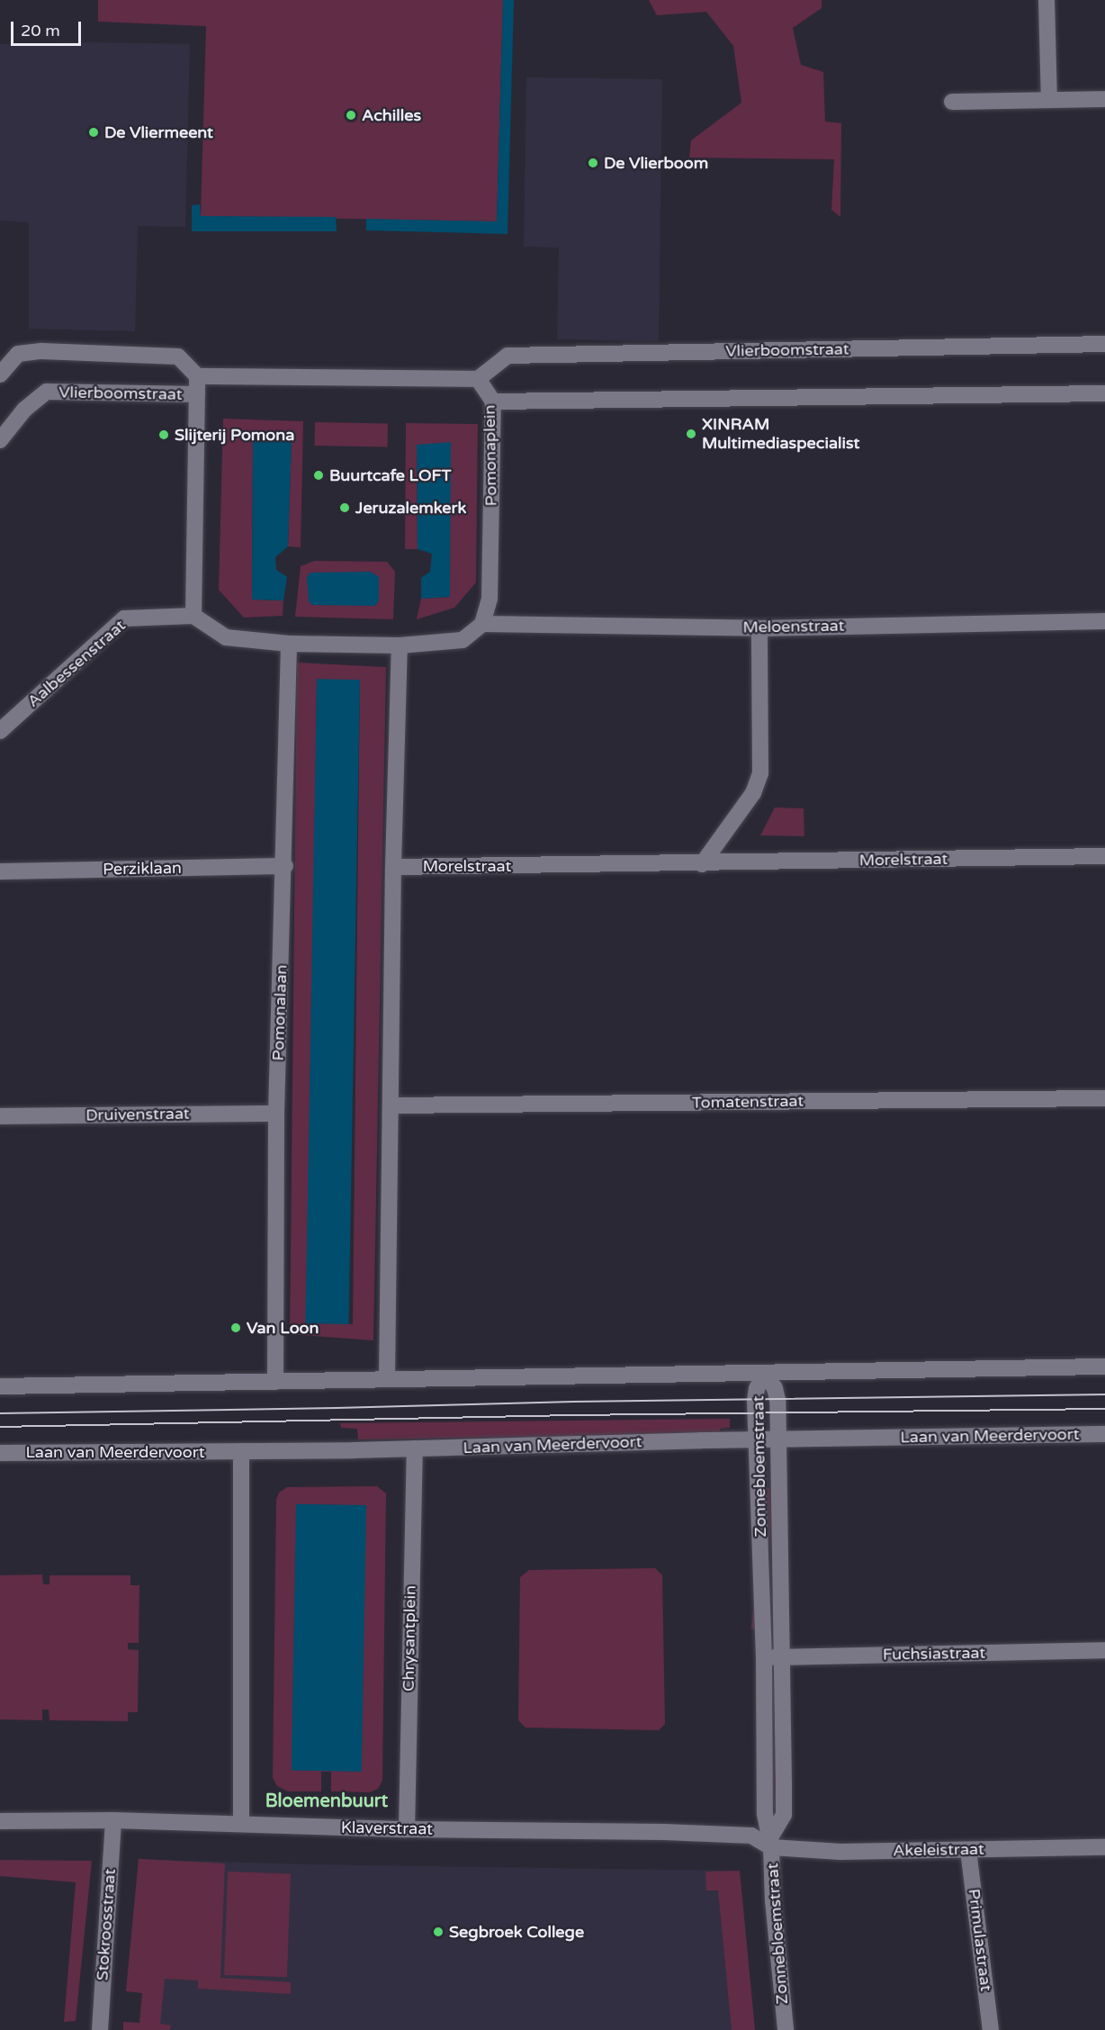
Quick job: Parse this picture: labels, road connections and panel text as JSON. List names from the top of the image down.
{
  "streets": {
    "street": [
      "Vlierboomstraat",
      "Pomonaplein",
      "Meloenstraat",
      "Aalbessenstraat",
      "Morelstraat",
      "Perziklaan",
      "Pomonalaan",
      "Tomatenstraat",
      "Druivenstraat",
      "Laan van Meerdervoort",
      "Zonnebloemstraat",
      "Chrysantplein",
      "Fuchsiastraat",
      "Klaverstraat",
      "Akeleistraat",
      "Stokroosstraat",
      "Primulastraat"
    ]
  },
  "crossings": [
    ["Vlierboomstraat", "Pomonaplein"],
    ["Pomonaplein", "Meloenstraat"],
    ["Perziklaan", "Pomonalaan"],
    ["Pomonalaan", "Druivenstraat"],
    ["Laan van Meerdervoort", "Zonnebloemstraat"],
    ["Laan van Meerdervoort", "Chrysantplein"],
    ["Zonnebloemstraat", "Fuchsiastraat"],
    ["Zonnebloemstraat", "Klaverstraat"],
    ["Zonnebloemstraat", "Akeleistraat"],
    ["Chrysantplein", "Klaverstraat"],
    ["Klaverstraat", "Akeleistraat"],
    ["Klaverstraat", "Stokroosstraat"],
    ["Akeleistraat", "Primulastraat"]
  ],
  "districts": ["Bloemenbuurt"],
  "places": [
    "Achilles",
    "De Vliermeent",
    "De Vlierboom",
    "XINRAM Multimediaspecialist",
    "Slijterij Pomona",
    "Buurtcafe LOFT",
    "Jeruzalemkerk",
    "Van Loon",
    "Segbroek College"
  ],
  "scale_bar": "20 m"
}
